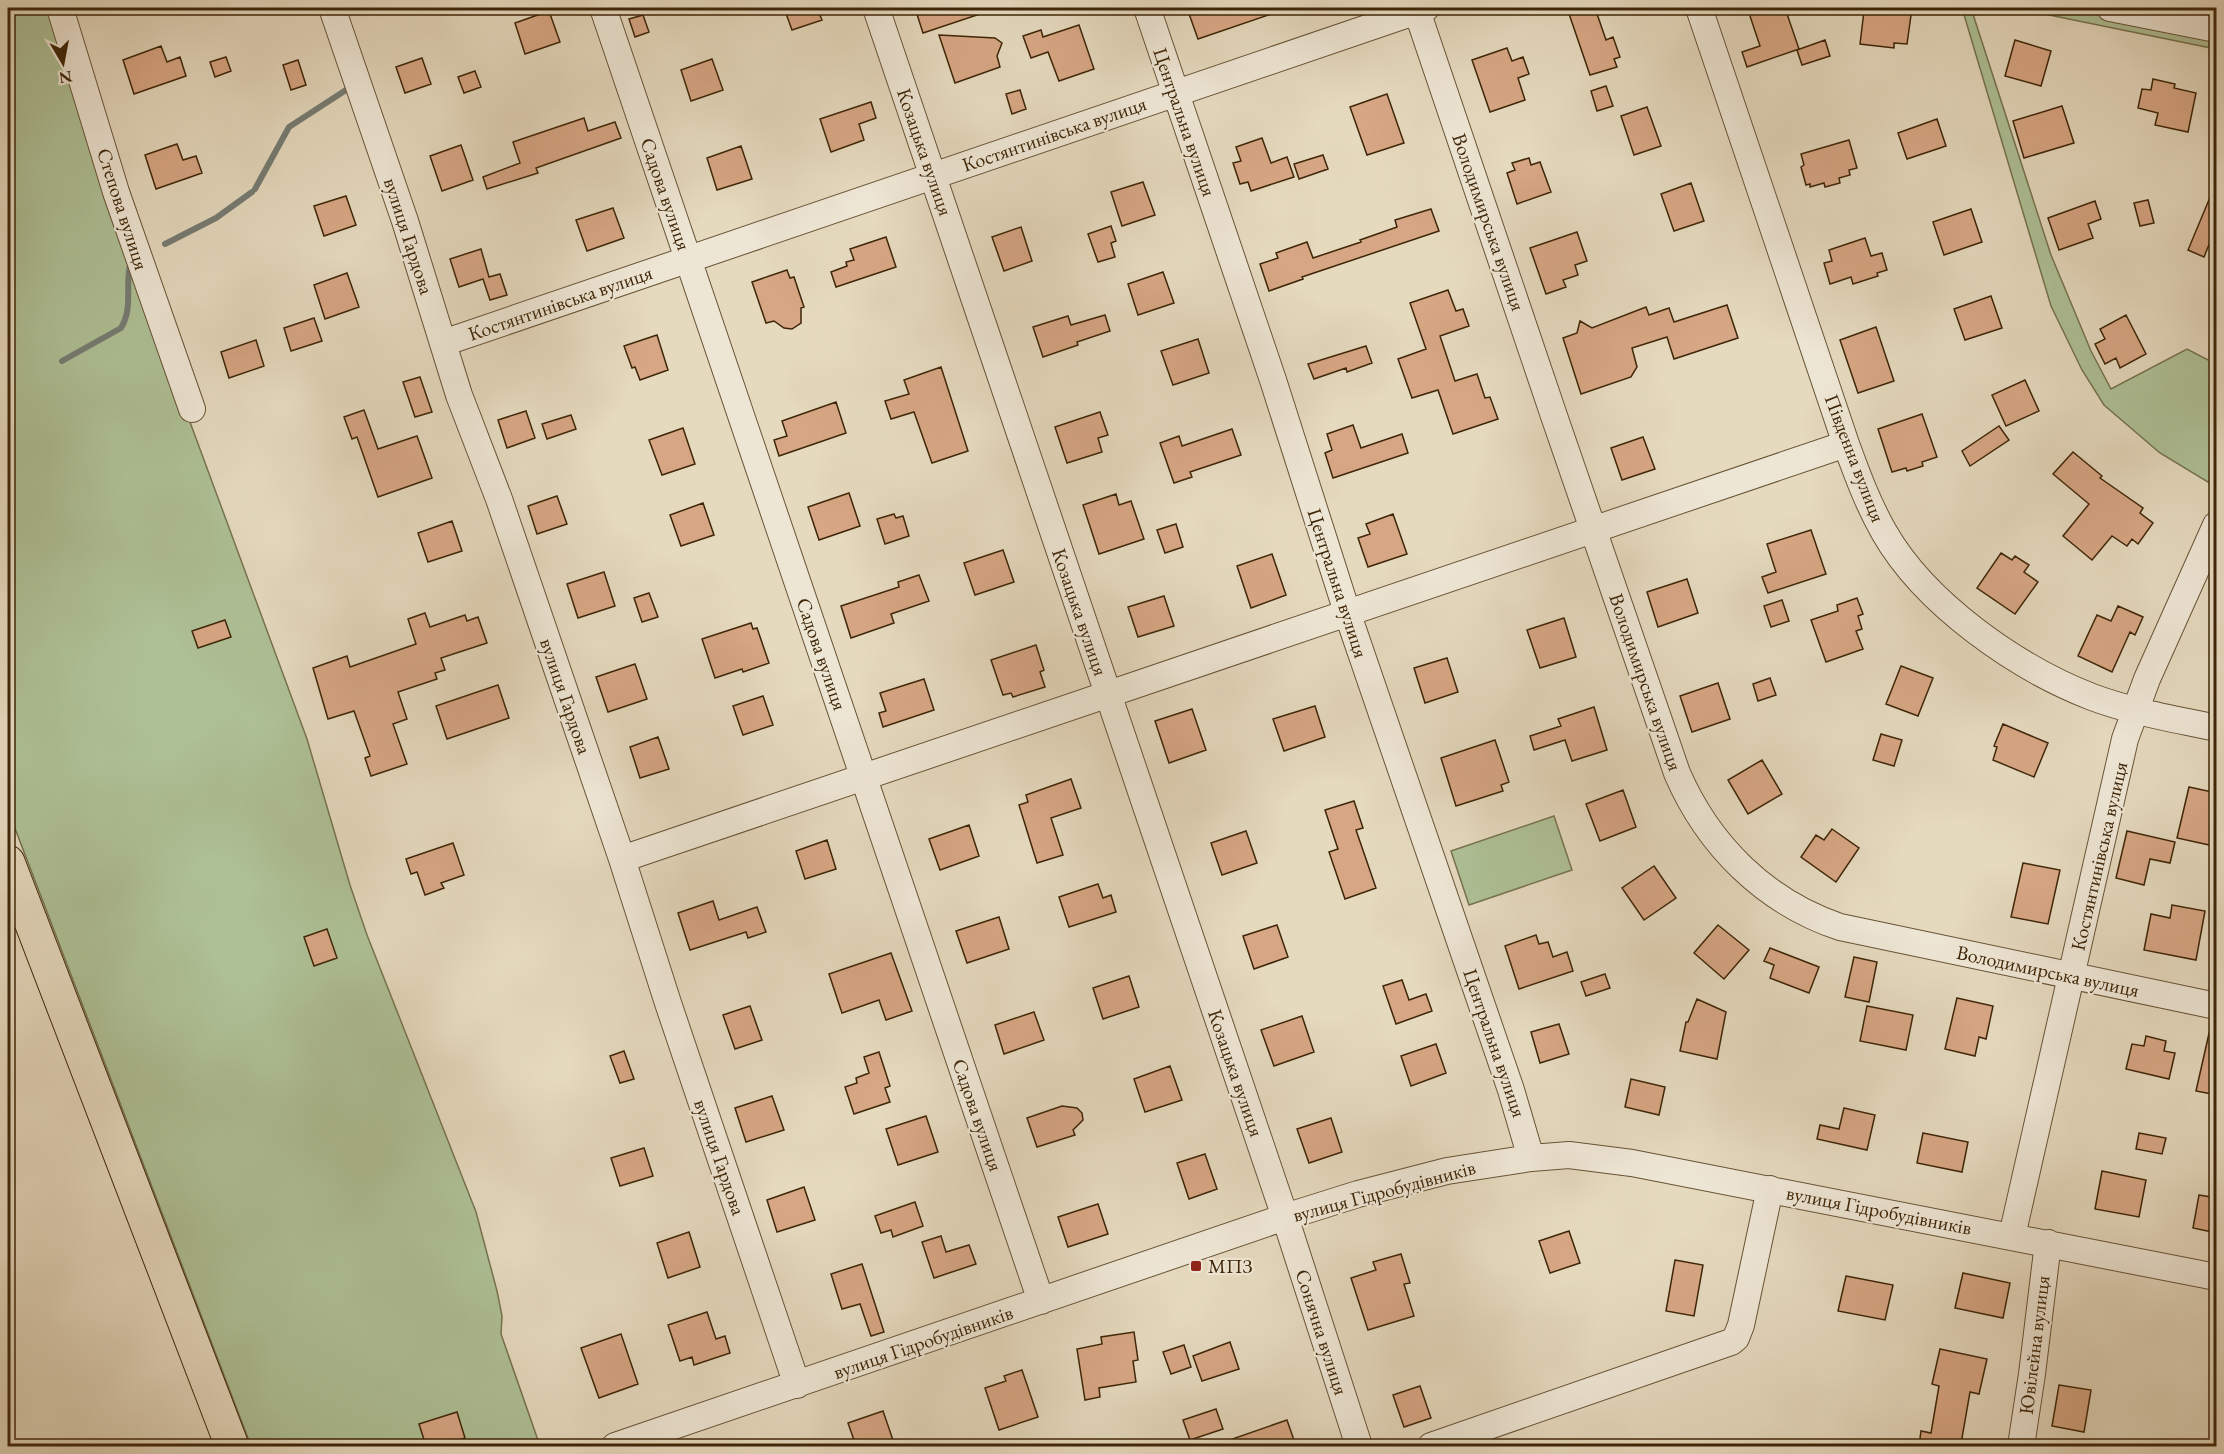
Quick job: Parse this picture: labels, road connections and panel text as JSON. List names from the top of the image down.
{
  "streets": {
    "street": [
      "Центральна вулиця",
      "Костянтинівська вулиця",
      "Козацька вулиця",
      "Садова вулиця",
      "Степова вулиця",
      "Володимирська вулиця",
      "вулиця Гардова",
      "Південна вулиця",
      "вулиця Гідробудівників",
      "Сонячна вулиця",
      "Ювілейна вулиця"
    ]
  },
  "crossings": [
    ["Центральна вулиця", "Костянтинівська вулиця"],
    ["Центральна вулиця", "вулиця Гідробудівників"],
    ["Костянтинівська вулиця", "Козацька вулиця"],
    ["Костянтинівська вулиця", "Садова вулиця"],
    ["Костянтинівська вулиця", "Володимирська вулиця"],
    ["Костянтинівська вулиця", "вулиця Гардова"],
    ["Костянтинівська вулиця", "Південна вулиця"],
    ["Костянтинівська вулиця", "вулиця Гідробудівників"],
    ["Козацька вулиця", "вулиця Гідробудівників"],
    ["Козацька вулиця", "Сонячна вулиця"],
    ["Садова вулиця", "вулиця Гідробудівників"],
    ["вулиця Гардова", "вулиця Гідробудівників"],
    ["вулиця Гідробудівників", "Сонячна вулиця"],
    ["вулиця Гідробудівників", "Ювілейна вулиця"]
  ],
  "places": {
    "transit": ["МПЗ"]
  },
  "north": "bottom"
}
